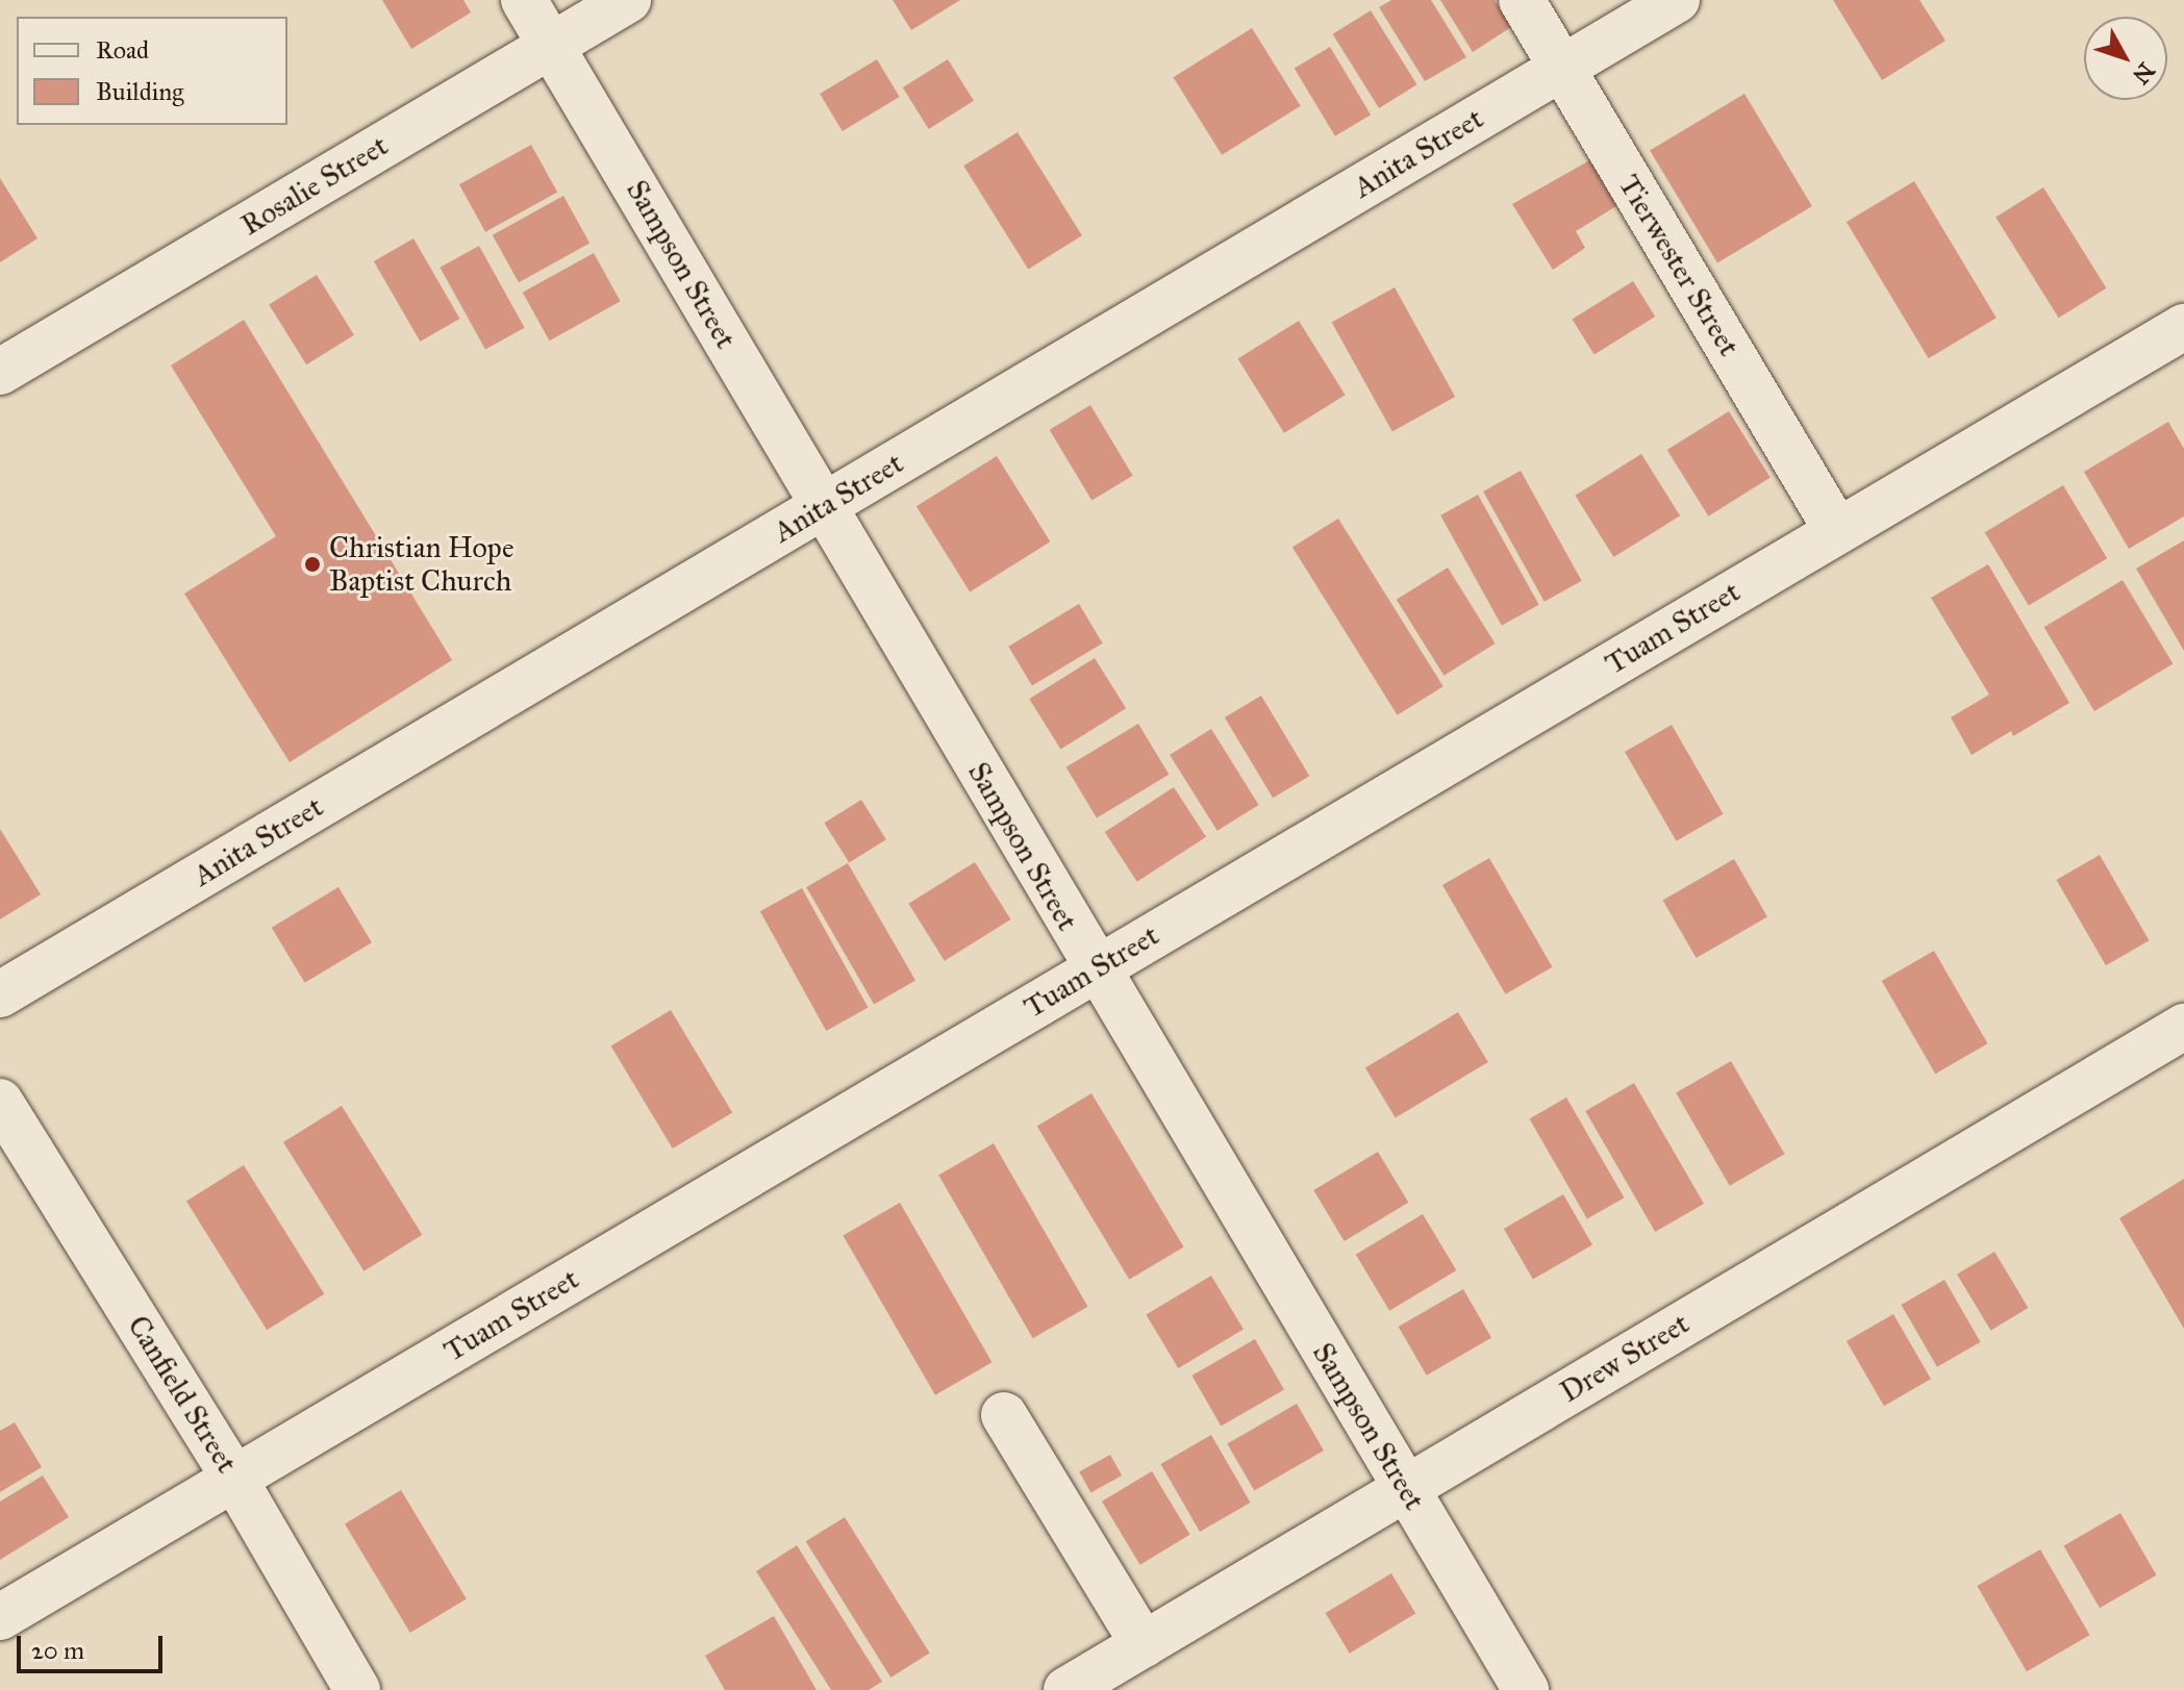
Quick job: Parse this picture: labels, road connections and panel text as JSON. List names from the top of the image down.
{
  "streets": {
    "street": [
      "Anita Street",
      "Rosalie Street",
      "Sampson Street",
      "Tierwester Street",
      "Tuam Street",
      "Drew Street",
      "Canfield Street"
    ]
  },
  "crossings": [
    ["Anita Street", "Sampson Street"],
    ["Anita Street", "Tierwester Street"],
    ["Rosalie Street", "Sampson Street"],
    ["Sampson Street", "Tuam Street"],
    ["Sampson Street", "Drew Street"],
    ["Tierwester Street", "Tuam Street"],
    ["Tuam Street", "Canfield Street"]
  ],
  "places": ["Christian Hope Baptist Church"],
  "legend": ["Road", "Building"],
  "scale_bar": "20 m",
  "north": "bottom right"
}
